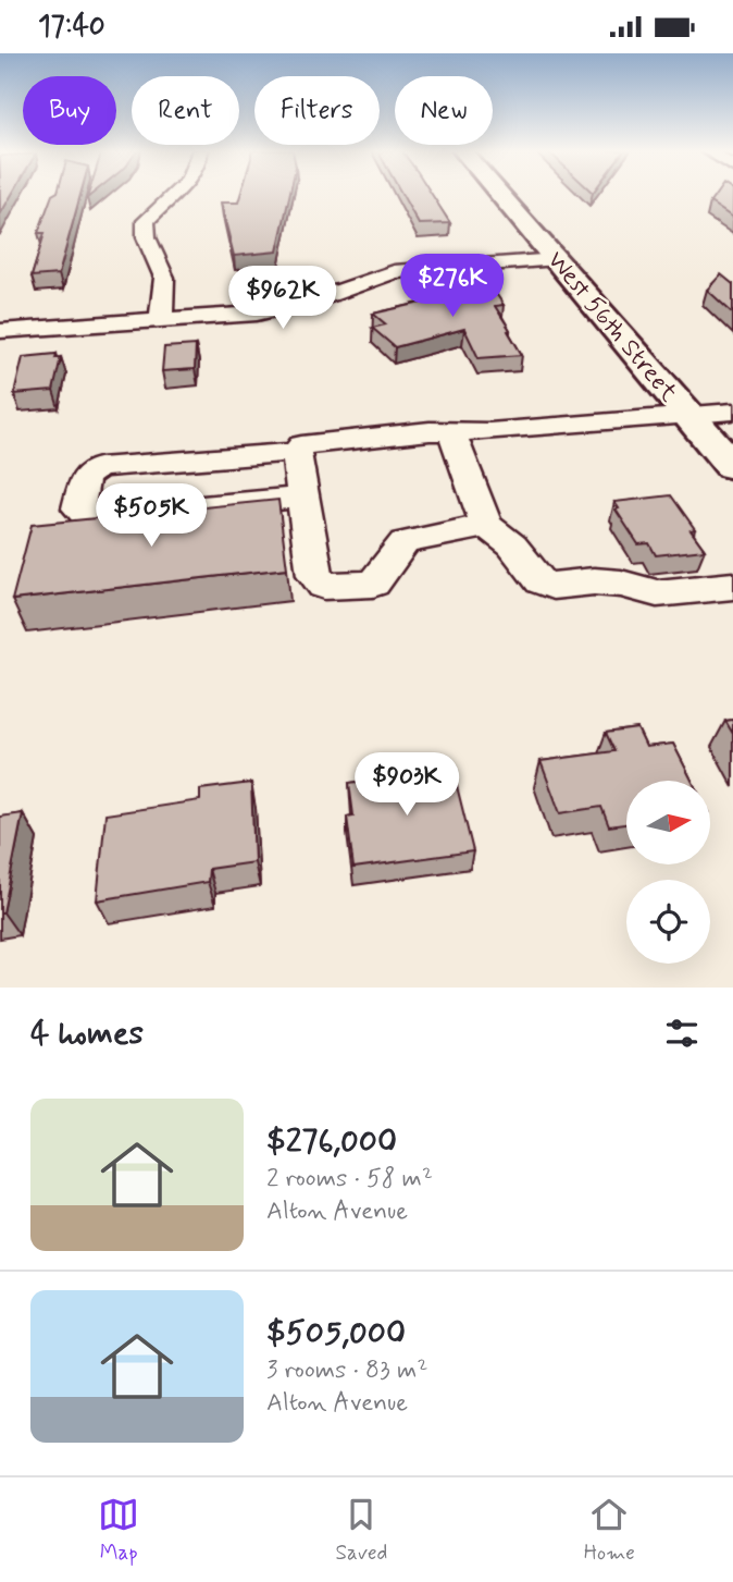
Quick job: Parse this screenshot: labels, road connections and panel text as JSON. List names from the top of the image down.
{
  "streets": {
    "main road": ["West 56th Street"]
  },
  "north": "right",
  "page": {
    "status": "17:40",
    "chip": [
      "Buy",
      "Rent",
      "Filters",
      "New"
    ],
    "price": [
      "$276K",
      "$962K",
      "$505K",
      "$903K"
    ],
    "heading": "4 homes",
    "list": [
      {
        "name": "$276,000",
        "note": "2 rooms · 58 m² · Alton Avenue"
      },
      {
        "name": "$505,000",
        "note": "3 rooms · 83 m² · Alton Avenue"
      }
    ],
    "tabs": ["Map", "Saved", "Home"]
  }
}
